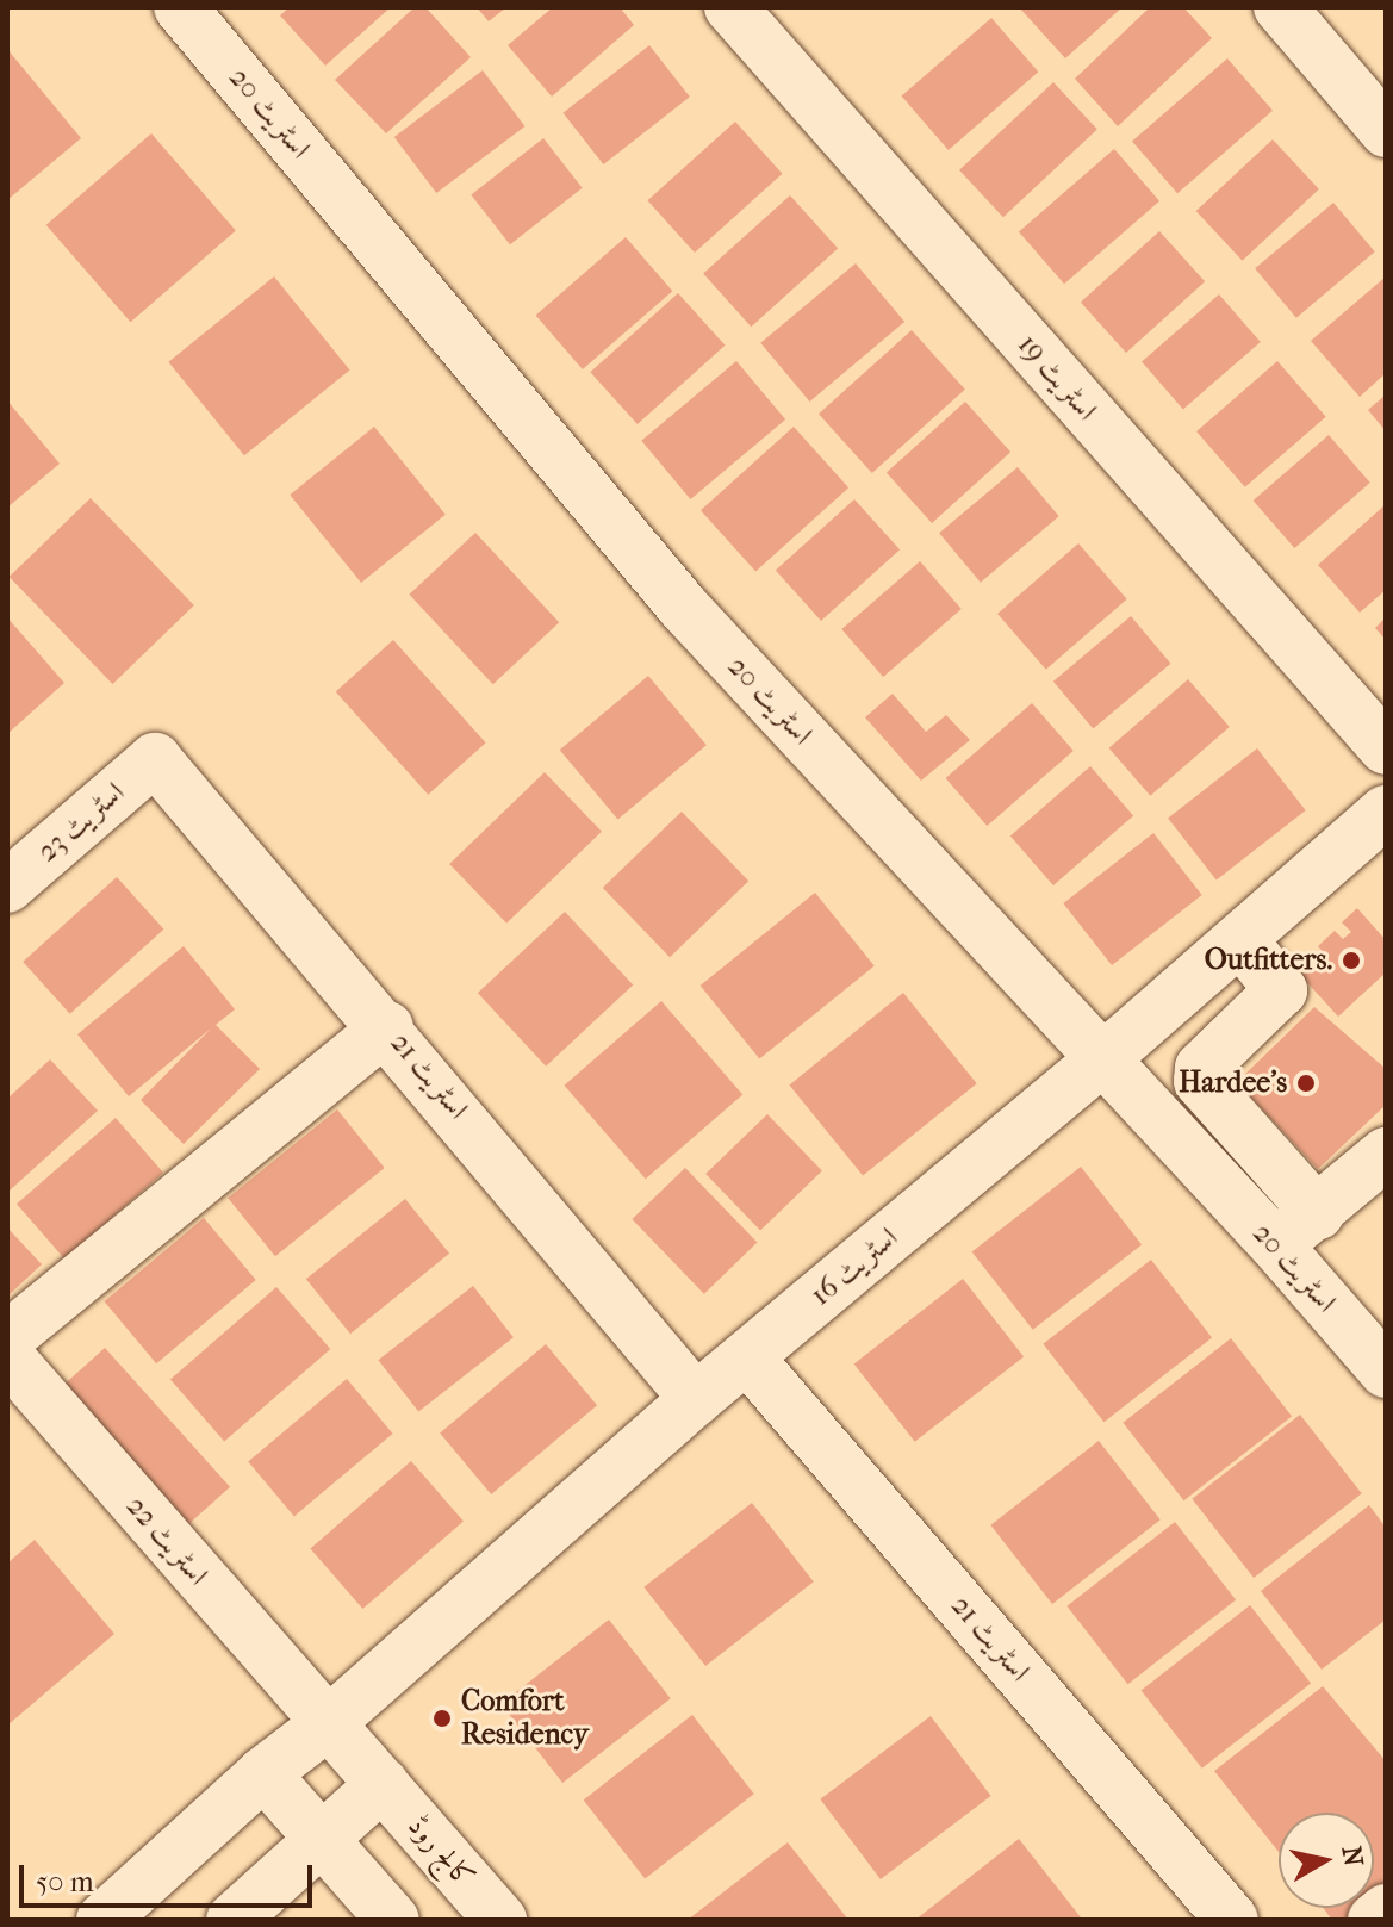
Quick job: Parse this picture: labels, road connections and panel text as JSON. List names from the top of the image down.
{
  "streets": {
    "street": [
      "اسٹریٹ 20",
      "اسٹریٹ 19",
      "اسٹریٹ 23",
      "اسٹریٹ 21",
      "اسٹریٹ 16",
      "اسٹریٹ 22",
      "کالج روڈ"
    ]
  },
  "crossings": [
    ["اسٹریٹ 20", "اسٹریٹ 16"],
    ["اسٹریٹ 23", "اسٹریٹ 21"],
    ["اسٹریٹ 21", "اسٹریٹ 16"],
    ["اسٹریٹ 16", "اسٹریٹ 22"],
    ["اسٹریٹ 16", "کالج روڈ"],
    ["اسٹریٹ 22", "کالج روڈ"]
  ],
  "places": ["Outfitters.", "Hardee's", "Comfort Residency"],
  "scale_bar": "50 m",
  "north": "right"
}
